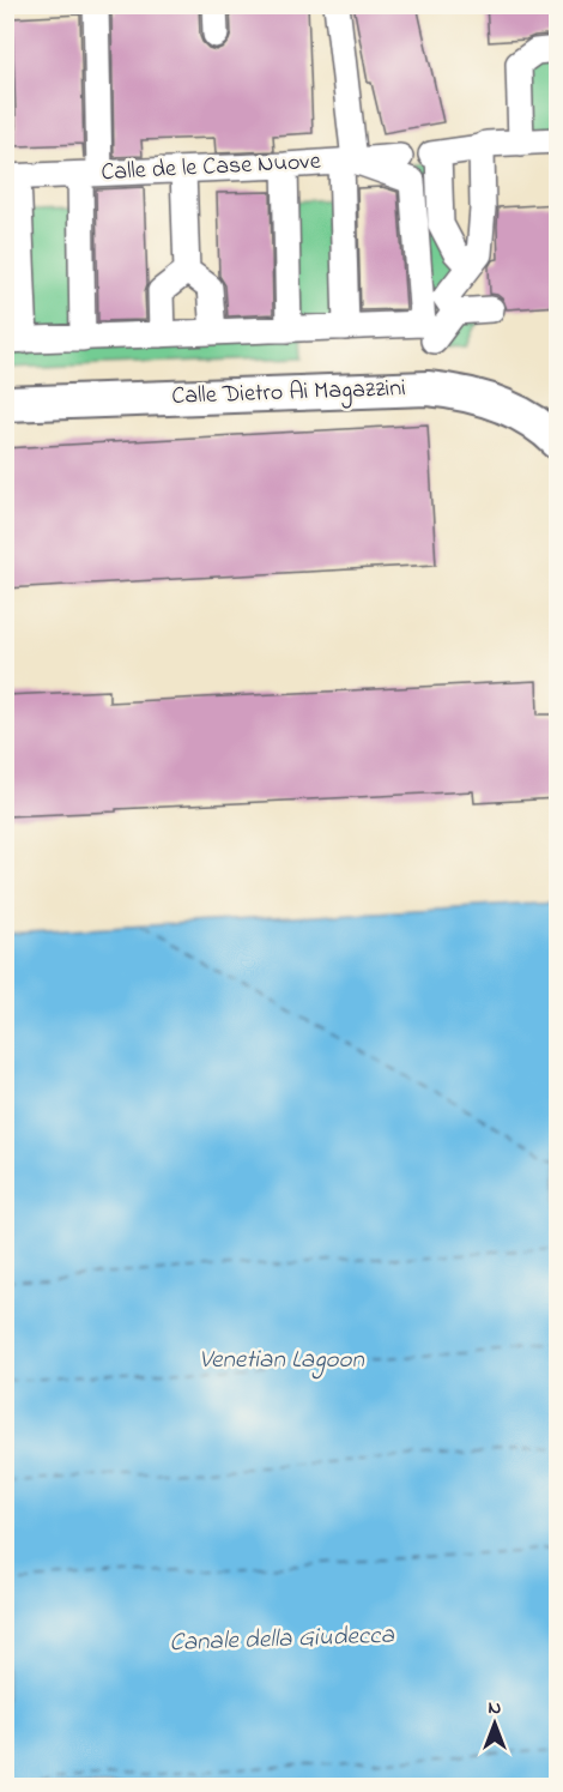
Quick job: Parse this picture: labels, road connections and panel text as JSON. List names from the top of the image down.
{
  "streets": {
    "street": ["Calle de le Case Nuove", "Calle Dietro Ai Magazzini"]
  },
  "water": ["Venetian Lagoon", "Canale della Giudecca"],
  "north": "top"
}
